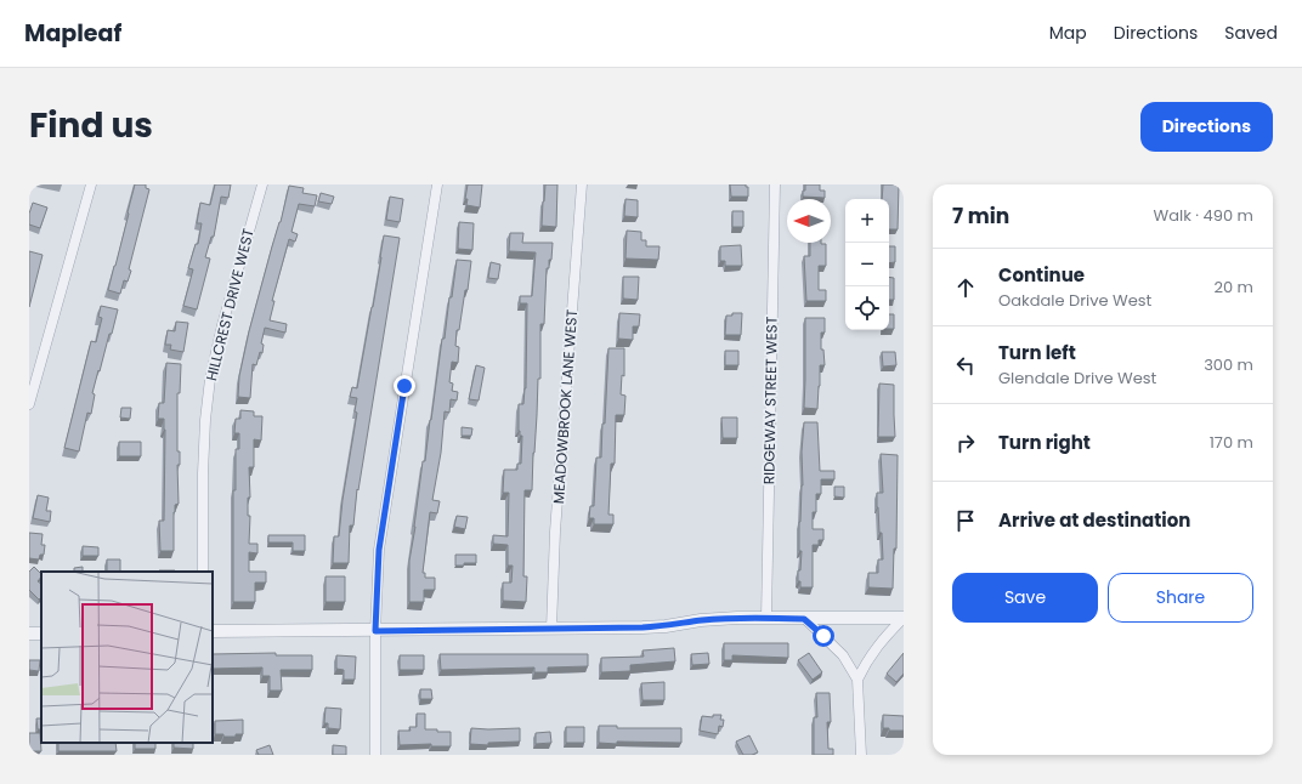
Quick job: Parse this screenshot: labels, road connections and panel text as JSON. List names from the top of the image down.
{
  "streets": {
    "street": ["HILLCREST DRIVE WEST", "RIDGEWAY STREET WEST", "MEADOWBROOK LANE WEST"]
  },
  "north": "left",
  "page": {
    "header": "Mapleaf",
    "nav": ["Map", "Directions", "Saved"],
    "title": "Find us",
    "buttons": [
      "Directions",
      ["Save", "Share"]
    ],
    "heading": ["7 min", "Walk · 490 m"],
    "map_buttons": ["+", "−"],
    "list": [
      ["Continue", "Oakdale Drive West", "20 m"],
      ["Turn left", "Glendale Drive West", "300 m"],
      ["Turn right", "170 m"],
      "Arrive at destination"
    ]
  }
}
